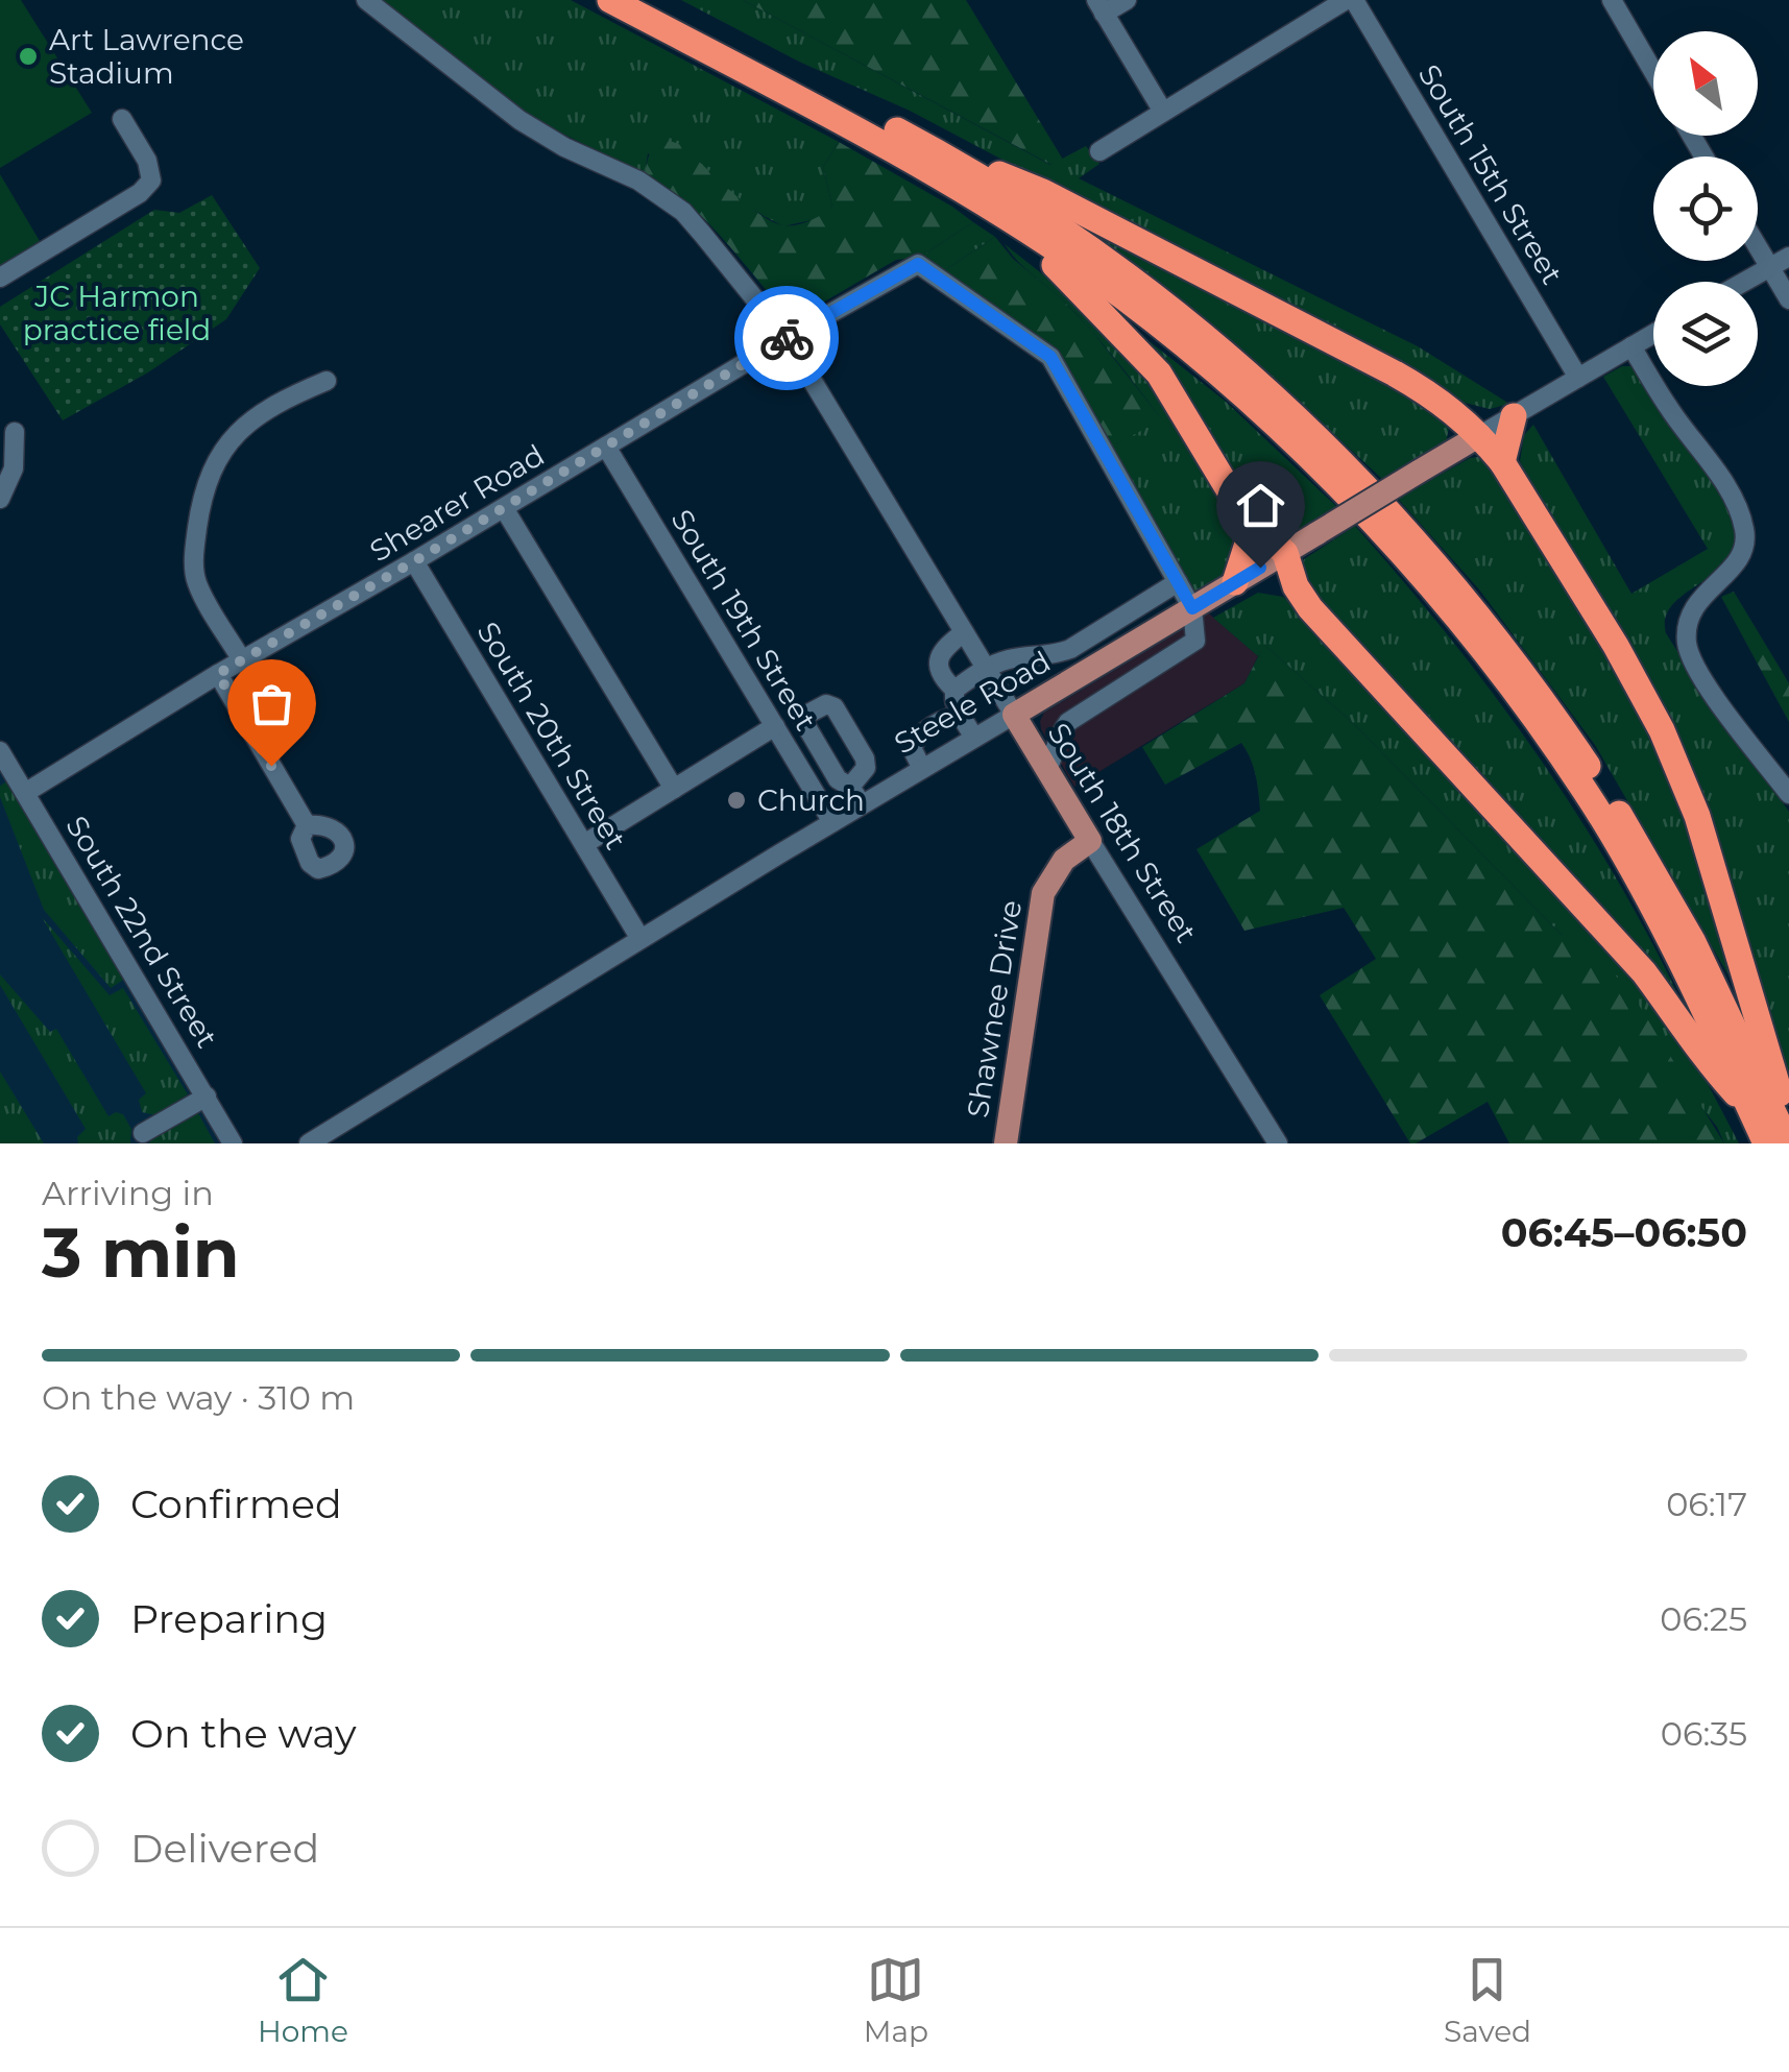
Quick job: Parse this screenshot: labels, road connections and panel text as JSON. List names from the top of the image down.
{
  "streets": {
    "main road": ["Steele Road", "South 18th Street", "Shawnee Drive"],
    "street": [
      "South 15th Street",
      "Shearer Road",
      "South 19th Street",
      "South 20th Street",
      "South 22nd Street"
    ]
  },
  "crossings": [
    ["South 15th Street", "Steele Road"],
    ["Shearer Road", "South 19th Street"],
    ["Shearer Road", "South 20th Street"],
    ["Shearer Road", "South 18th Street"],
    ["Shearer Road", "South 22nd Street"],
    ["South 19th Street", "Steele Road"],
    ["Steele Road", "South 20th Street"],
    ["Steele Road", "South 18th Street"],
    ["South 18th Street", "Shawnee Drive"]
  ],
  "parks": ["JC Harmon practice field"],
  "places": ["Art Lawrence Stadium", "Church"],
  "north": "top left",
  "page": {
    "heading": ["3 min", "Arriving in", "06:45–06:50"],
    "bar": "On the way · 310 m",
    "list": [
      ["Confirmed", "06:17"],
      ["Preparing", "06:25"],
      ["On the way", "06:35"],
      "Delivered"
    ],
    "tabs": ["Home", "Map", "Saved"]
  }
}
